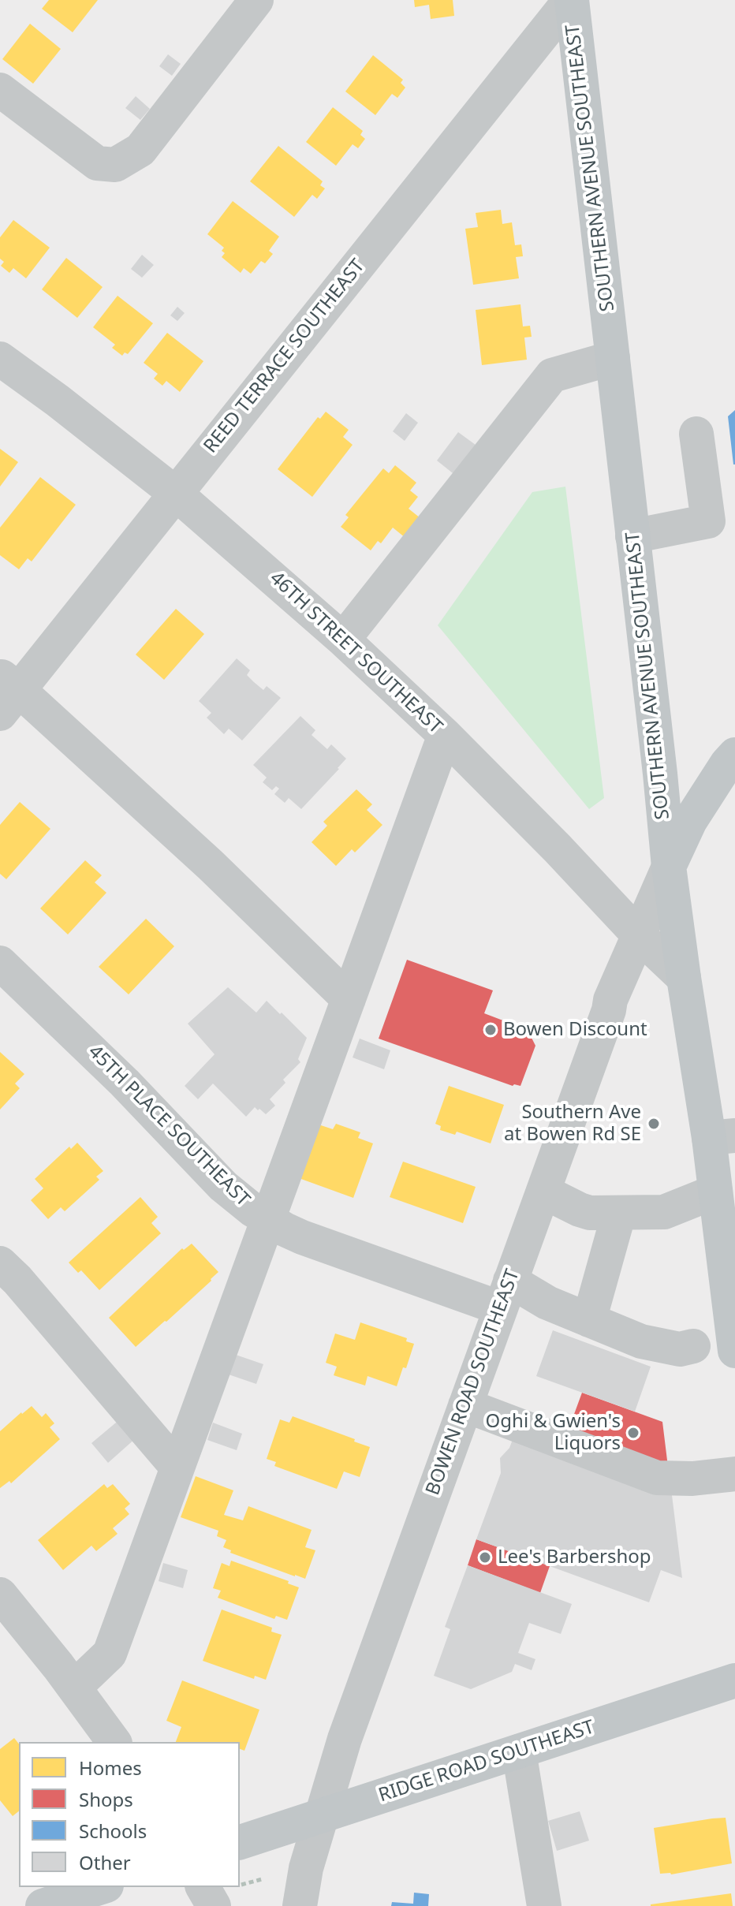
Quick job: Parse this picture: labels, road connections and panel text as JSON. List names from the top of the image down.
{
  "streets": {
    "main road": ["SOUTHERN AVENUE SOUTHEAST", "RIDGE ROAD SOUTHEAST"],
    "street": [
      "REED TERRACE SOUTHEAST",
      "46TH STREET SOUTHEAST",
      "45TH PLACE SOUTHEAST",
      "BOWEN ROAD SOUTHEAST"
    ]
  },
  "crossings": [
    ["SOUTHERN AVENUE SOUTHEAST", "REED TERRACE SOUTHEAST"],
    ["SOUTHERN AVENUE SOUTHEAST", "46TH STREET SOUTHEAST"],
    ["SOUTHERN AVENUE SOUTHEAST", "BOWEN ROAD SOUTHEAST"],
    ["REED TERRACE SOUTHEAST", "46TH STREET SOUTHEAST"],
    ["46TH STREET SOUTHEAST", "BOWEN ROAD SOUTHEAST"],
    ["45TH PLACE SOUTHEAST", "BOWEN ROAD SOUTHEAST"],
    ["BOWEN ROAD SOUTHEAST", "RIDGE ROAD SOUTHEAST"]
  ],
  "places": [
    "Bowen Discount",
    "Southern Ave at Bowen Rd SE",
    "Oghi & Gwien's Liquors",
    "Lee's Barbershop"
  ],
  "legend": [
    "Homes",
    "Shops",
    "Schools",
    "Other"
  ]
}
